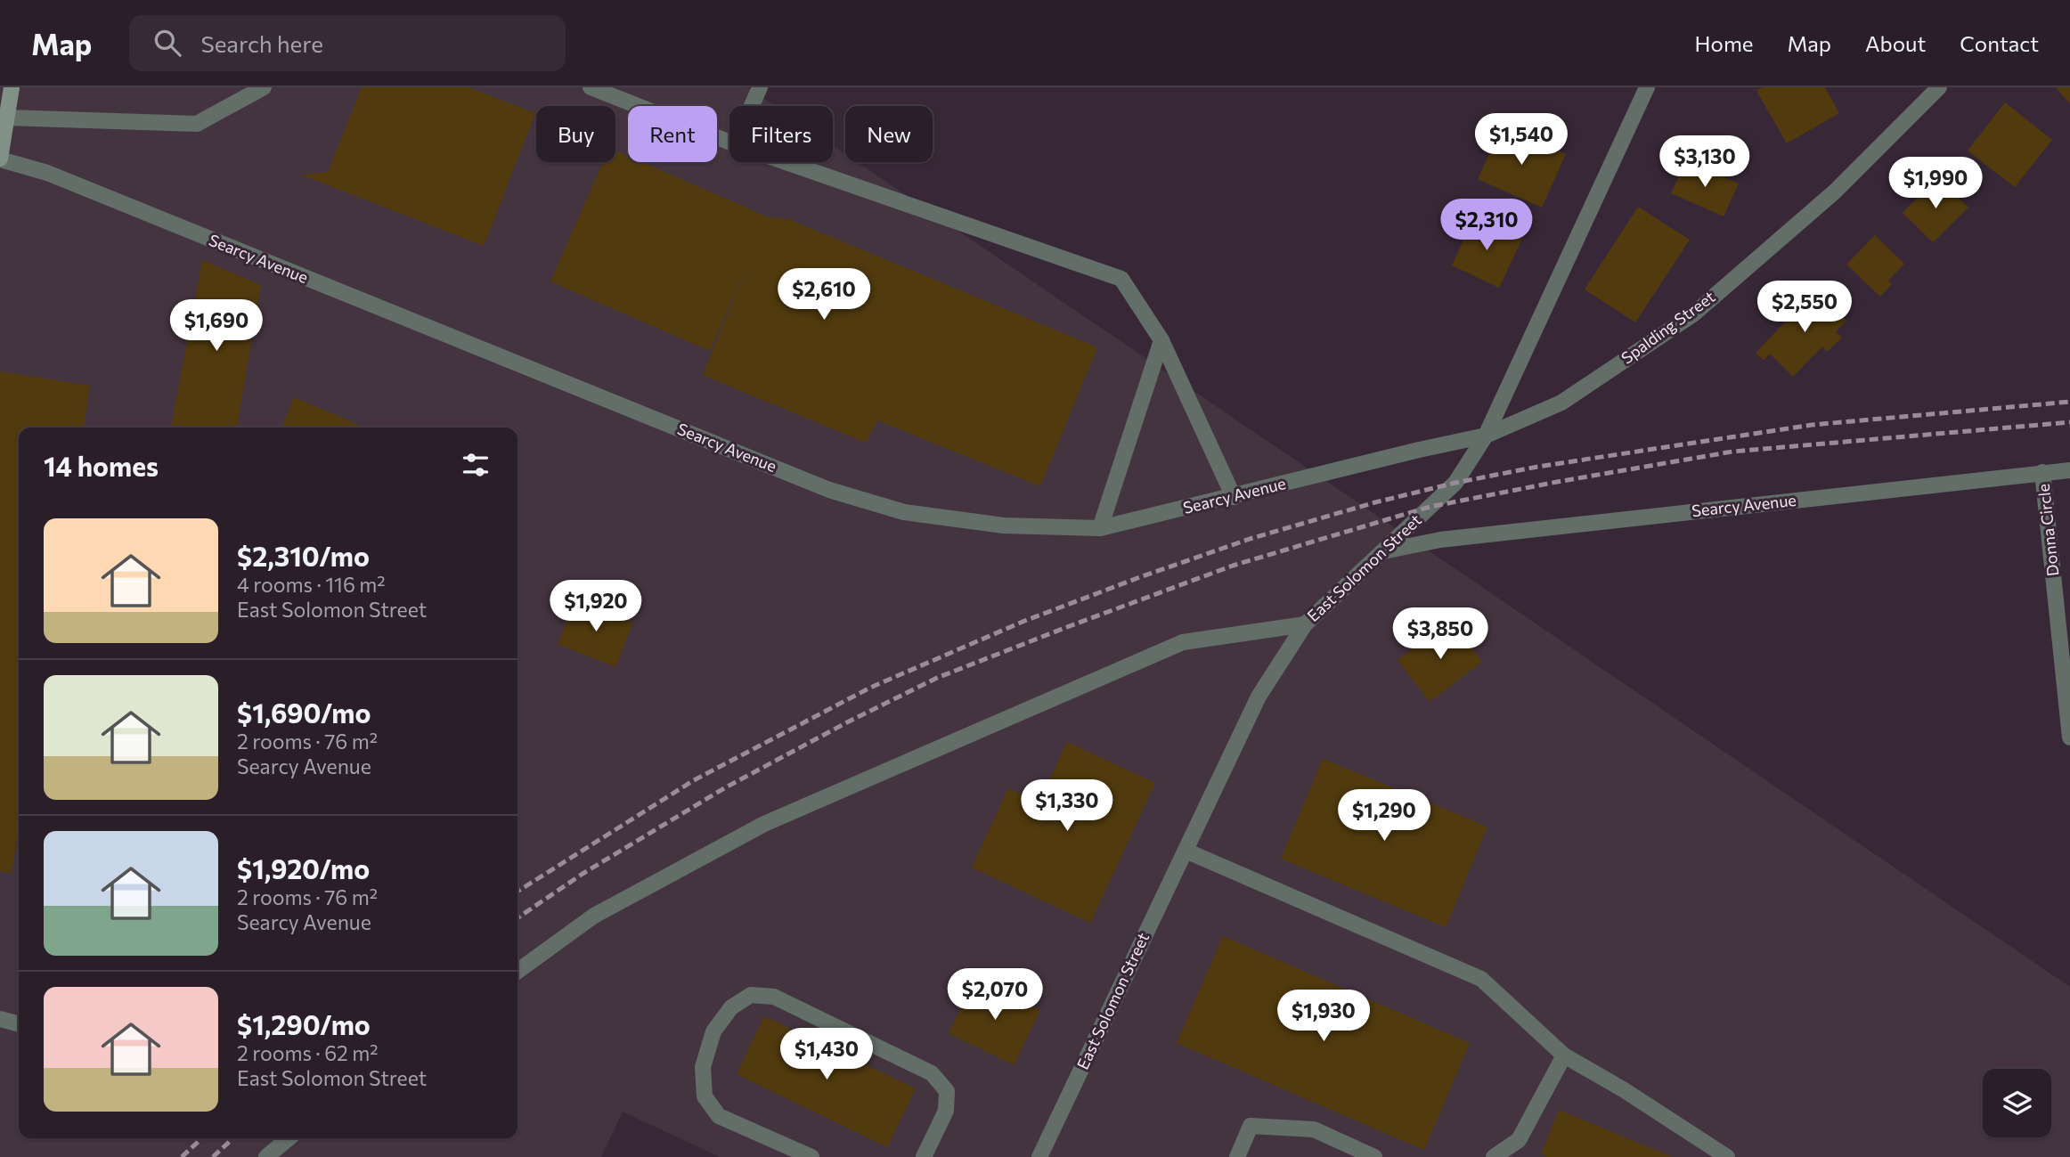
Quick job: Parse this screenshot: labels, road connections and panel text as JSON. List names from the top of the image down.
{
  "streets": {
    "street": [
      "Searcy Avenue",
      "Spalding Street",
      "Donna Circle",
      "East Solomon Street"
    ]
  },
  "crossings": [
    ["Searcy Avenue", "Spalding Street"],
    ["Searcy Avenue", "Donna Circle"],
    ["Searcy Avenue", "East Solomon Street"],
    ["Spalding Street", "East Solomon Street"]
  ],
  "page": {
    "header": "Map",
    "search": "Search here",
    "nav": [
      "Home",
      "Map",
      "About",
      "Contact"
    ],
    "chip": [
      "Buy",
      "Rent",
      "Filters",
      "New"
    ],
    "price": [
      "$1,540",
      "$3,130",
      "$1,990",
      "$2,310",
      "$2,610",
      "$2,550",
      "$1,690",
      "$1,920",
      "$3,850",
      "$1,330",
      "$1,290",
      "$2,070",
      "$1,930",
      "$1,430"
    ],
    "heading": "14 homes",
    "list": [
      {
        "name": "$2,310/mo",
        "note": "4 rooms · 116 m² · East Solomon Street"
      },
      {
        "name": "$1,690/mo",
        "note": "2 rooms · 76 m² · Searcy Avenue"
      },
      {
        "name": "$1,920/mo",
        "note": "2 rooms · 76 m² · Searcy Avenue"
      },
      {
        "name": "$1,290/mo",
        "note": "2 rooms · 62 m² · East Solomon Street"
      }
    ]
  }
}
